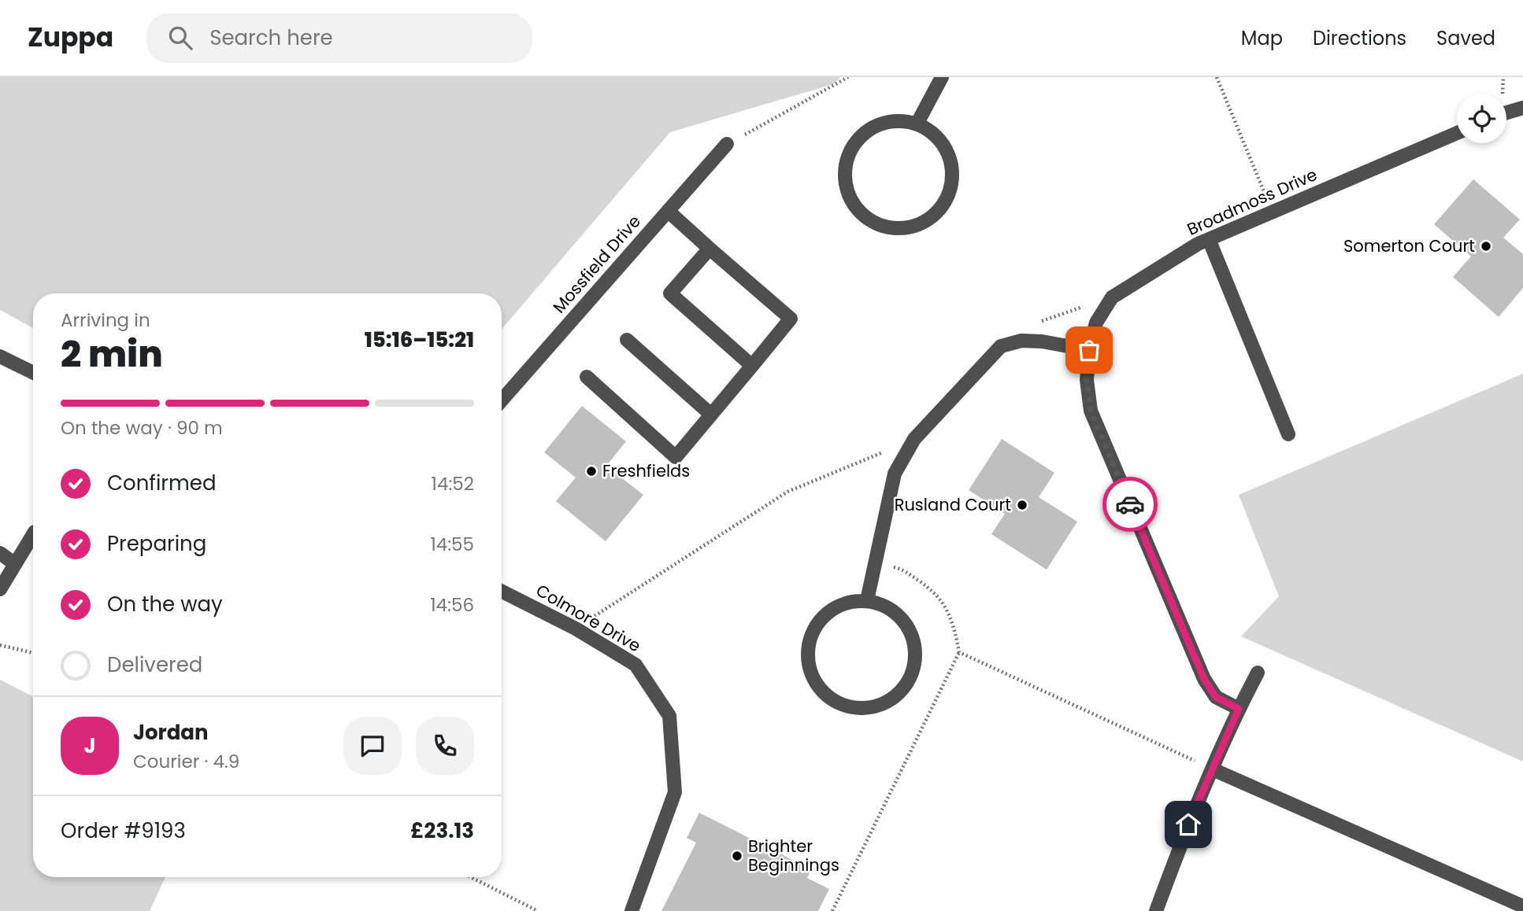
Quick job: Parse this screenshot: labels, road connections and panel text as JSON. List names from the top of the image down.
{
  "streets": {
    "street": ["Broadmoss Drive", "Mossfield Drive", "Colmore Drive"]
  },
  "places": [
    "Somerton Court",
    "Freshfields",
    "Rusland Court",
    "Brighter Beginnings"
  ],
  "page": {
    "header": "Zuppa",
    "search": "Search here",
    "nav": ["Map", "Directions", "Saved"],
    "heading": ["2 min", "Arriving in", "15:16–15:21"],
    "panel": [
      "Jordan",
      "Courier · 4.9",
      "Order #9193",
      "£23.13"
    ],
    "bar": "On the way · 90 m",
    "list": [
      ["Confirmed", "14:52"],
      ["Preparing", "14:55"],
      ["On the way", "14:56"],
      "Delivered"
    ],
    "round": "J"
  }
}
